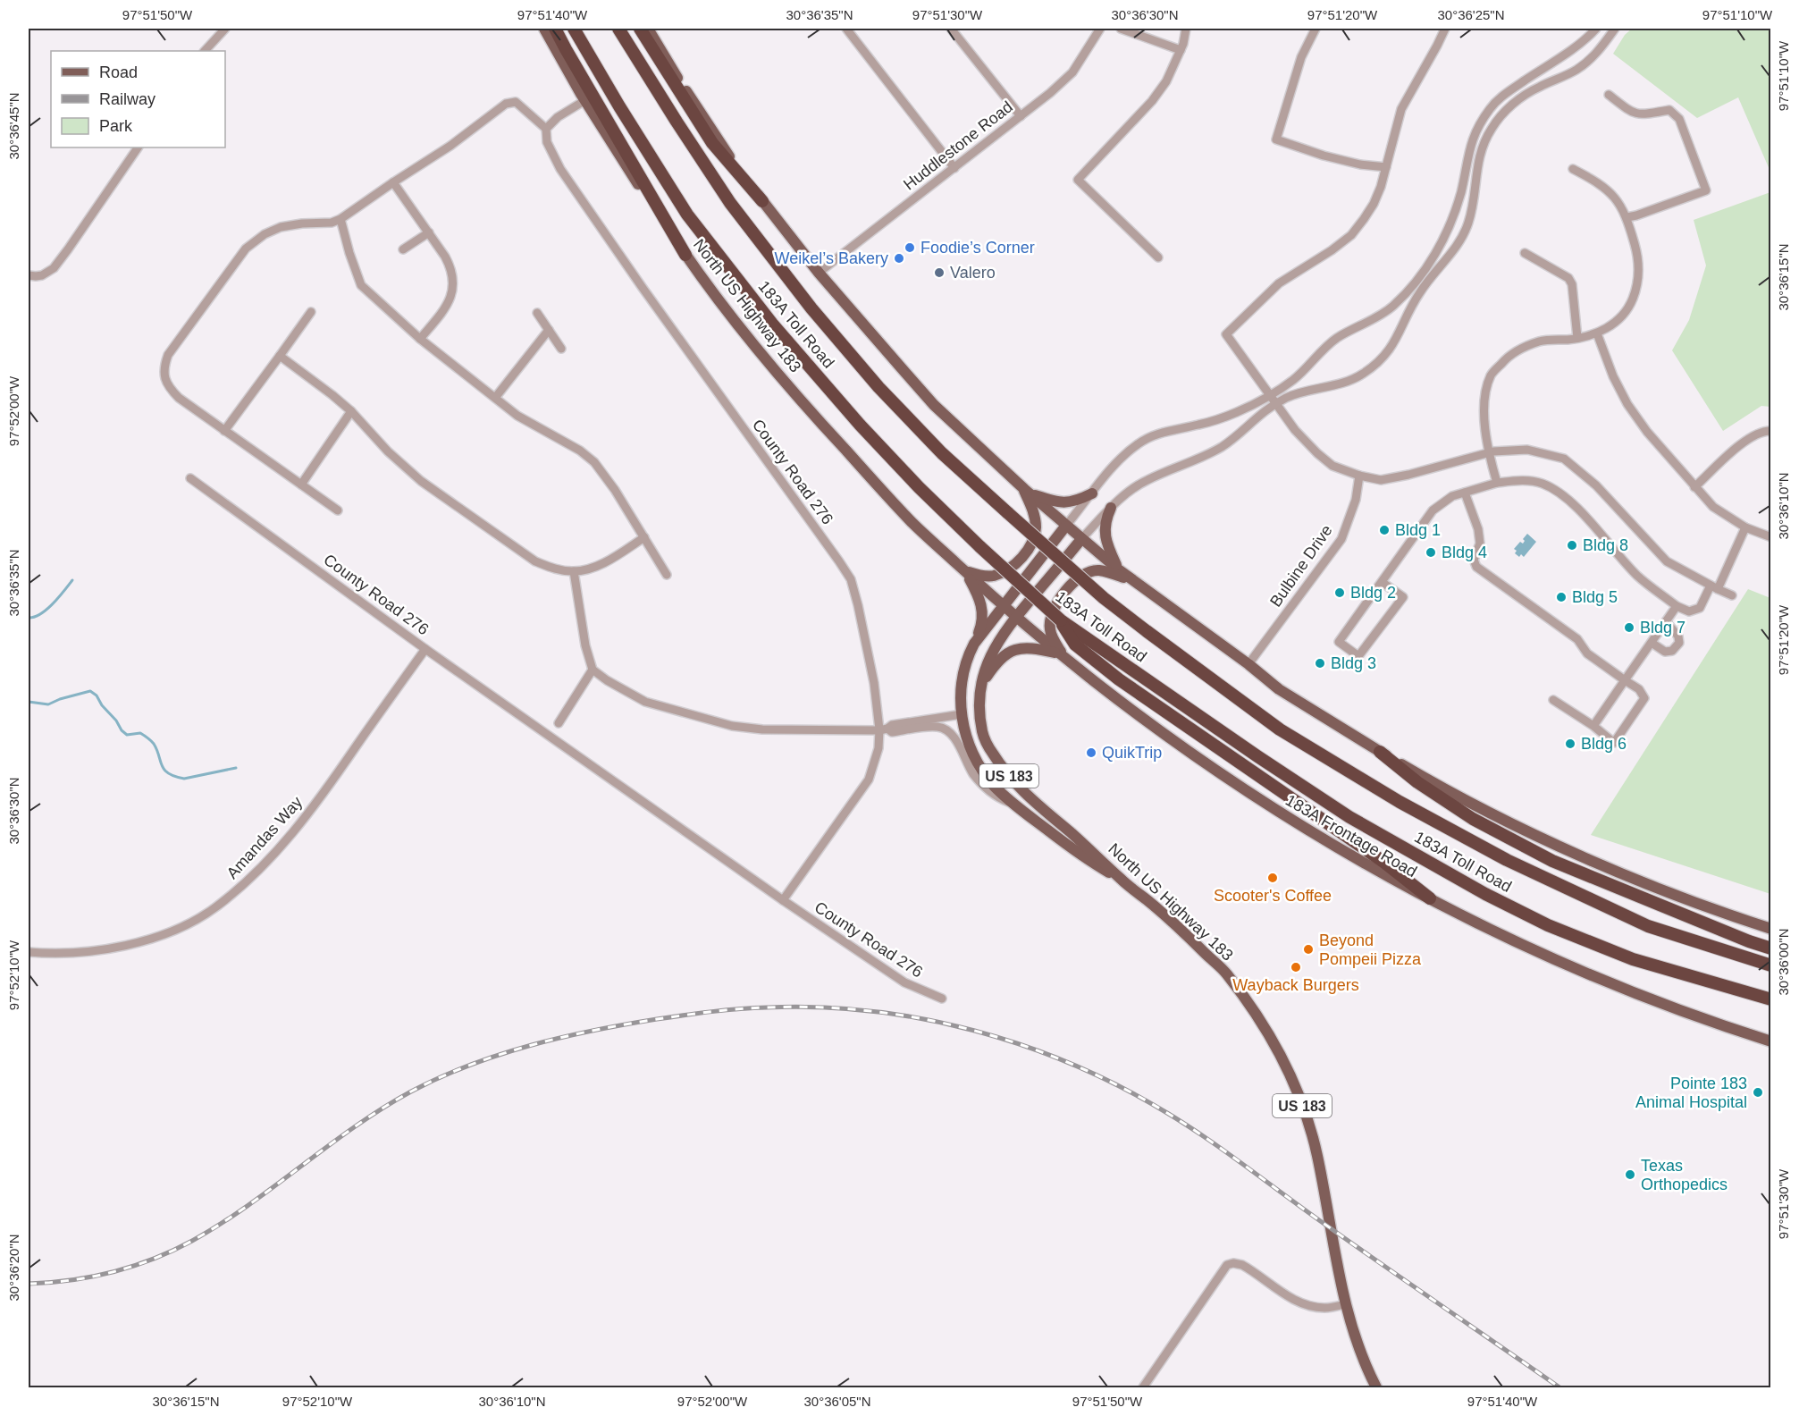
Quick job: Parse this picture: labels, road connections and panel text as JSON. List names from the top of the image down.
{
  "streets": {
    "highway": ["183A Toll Road"],
    "main road": ["North US Highway 183", "US 183", "183A Frontage Road"],
    "street": [
      "Huddlestone Road",
      "County Road 276",
      "Bulbine Drive",
      "Amandas Way"
    ]
  },
  "crossings": [
    ["North US Highway 183", "US 183"],
    ["North US Highway 183", "183A Frontage Road"],
    ["County Road 276", "Amandas Way"],
    ["US 183", "183A Frontage Road"]
  ],
  "places": [
    "Foodie’s Corner",
    "Weikel’s Bakery",
    "Valero",
    "Bldg 1",
    "Bldg 8",
    "Bldg 4",
    "Bldg 2",
    "Bldg 5",
    "Bldg 7",
    "Bldg 3",
    "Bldg 6",
    "QuikTrip",
    "Scooter's Coffee",
    "Beyond Pompeii Pizza",
    "Wayback Burgers",
    "Pointe 183 Animal Hospital",
    "Texas Orthopedics"
  ],
  "legend": ["Road", "Railway", "Park"],
  "coordinates": [
    "97°51'50\"W",
    "97°51'40\"W",
    "30°36'35\"N",
    "97°51'30\"W",
    "30°36'30\"N",
    "97°51'20\"W",
    "30°36'25\"N",
    "97°51'10\"W",
    "30°36'45\"N",
    "30°36'15\"N",
    "97°52'00\"W",
    "30°36'10\"N",
    "30°36'00\"N",
    "97°52'10\"W",
    "30°36'20\"N",
    "30°36'05\"N"
  ]
}
